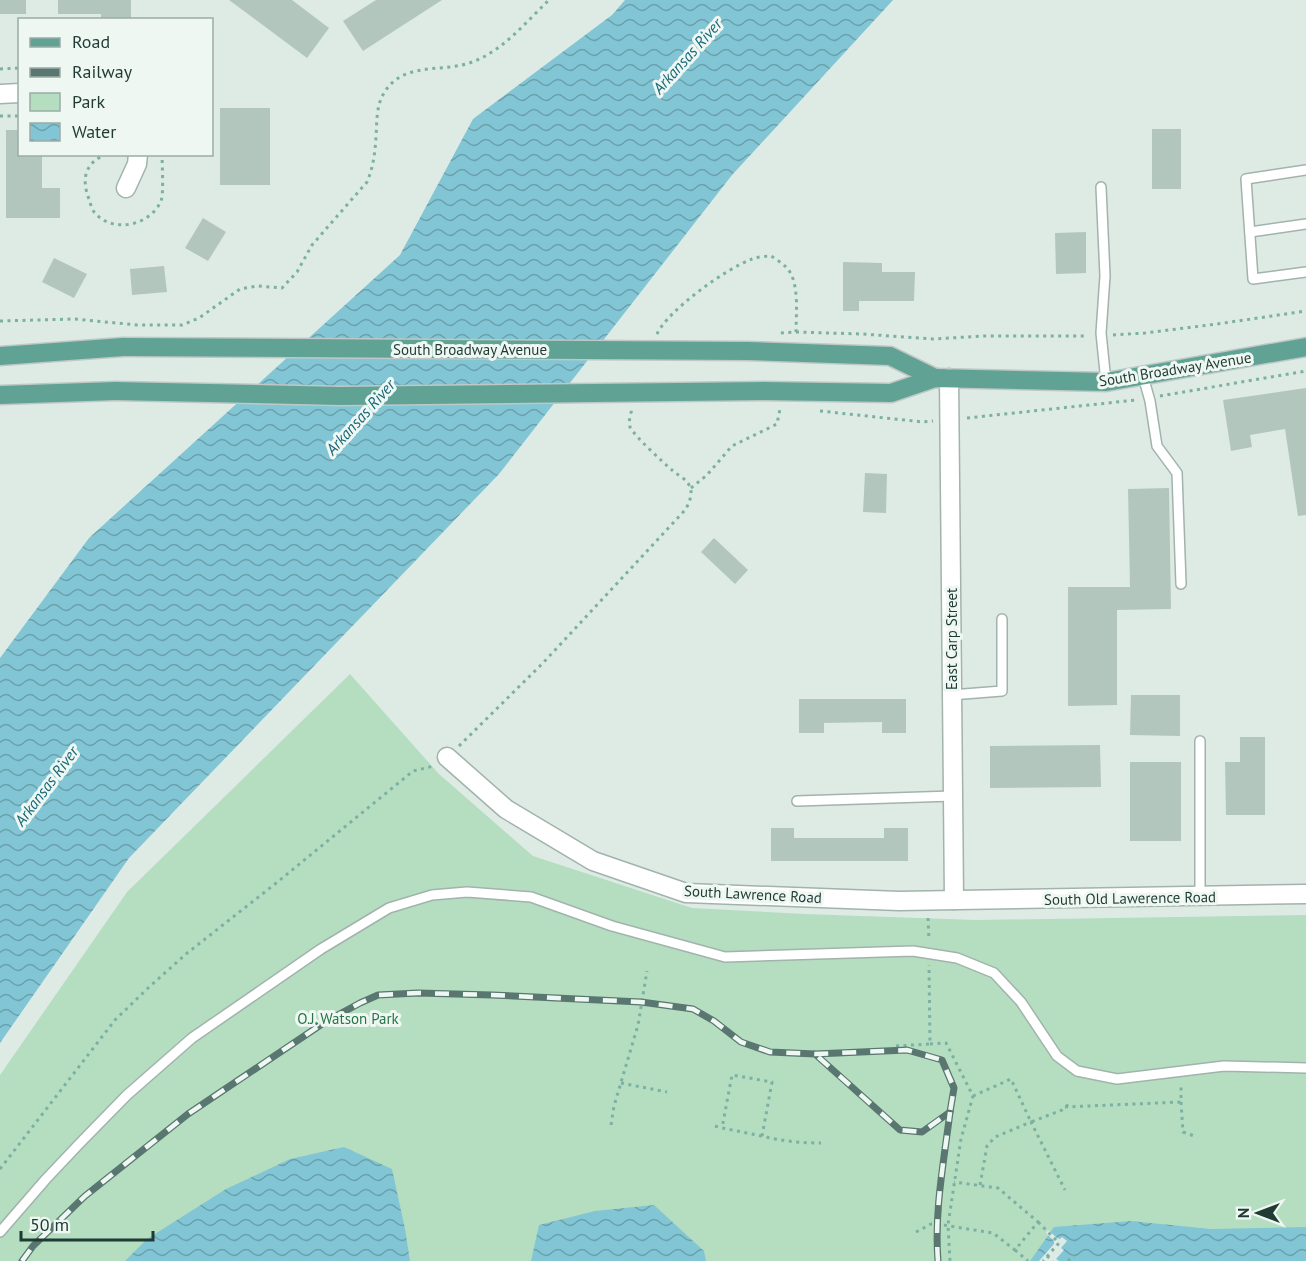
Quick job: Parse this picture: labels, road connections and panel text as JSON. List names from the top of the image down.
{
  "streets": {
    "main road": ["South Broadway Avenue"],
    "street": ["East Carp Street", "South Lawrence Road", "South Old Lawerence Road"]
  },
  "crossings": [
    ["South Broadway Avenue", "East Carp Street"],
    ["East Carp Street", "South Lawrence Road"],
    ["East Carp Street", "South Old Lawerence Road"],
    ["South Lawrence Road", "South Old Lawerence Road"]
  ],
  "water": ["Arkansas River"],
  "parks": ["O.J. Watson Park"],
  "legend": [
    "Road",
    "Railway",
    "Park",
    "Water"
  ],
  "scale_bar": "50 m",
  "north": "left"
}
